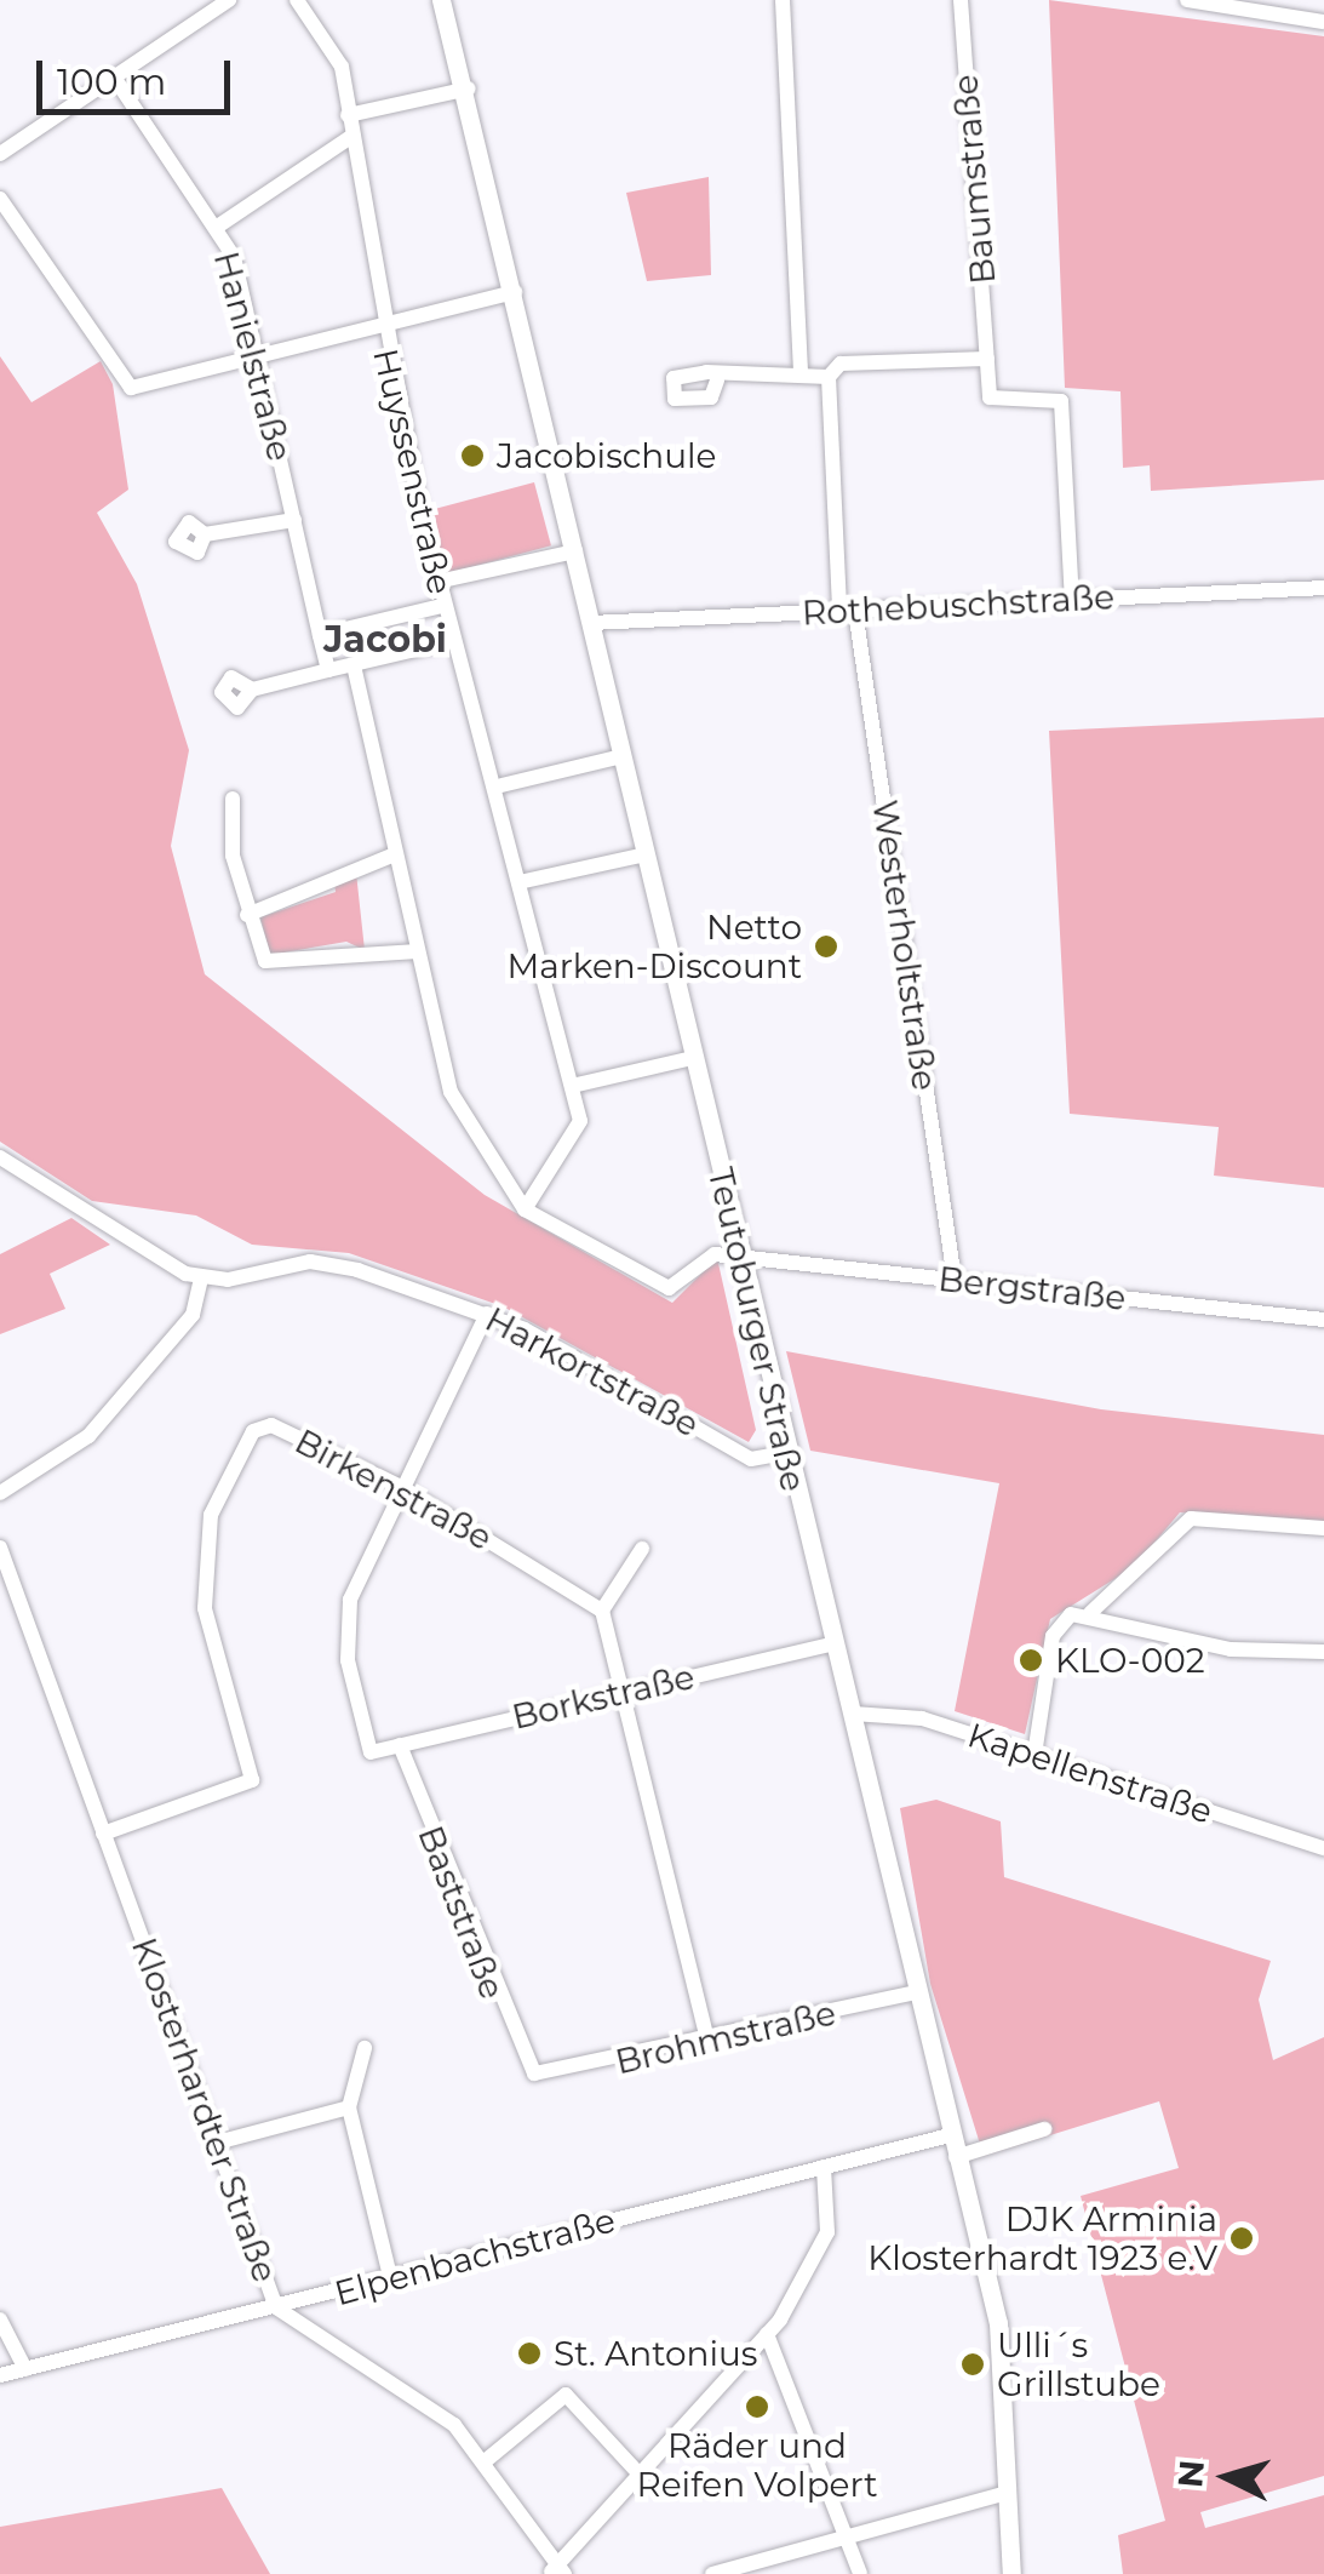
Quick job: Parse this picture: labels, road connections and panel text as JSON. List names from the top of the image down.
{
  "streets": {
    "main road": ["Teutoburger Straße"],
    "street": [
      "Baumstraße",
      "Hanielstraße",
      "Huyssenstraße",
      "Rothebuschstraße",
      "Westerholtstraße",
      "Bergstraße",
      "Harkortstraße",
      "Birkenstraße",
      "Borkstraße",
      "Kapellenstraße",
      "Baststraße",
      "Brohmstraße",
      "Klosterhardter Straße",
      "Elpenbachstraße"
    ]
  },
  "crossings": [
    ["Baumstraße", "Rothebuschstraße"],
    ["Rothebuschstraße", "Westerholtstraße"],
    ["Rothebuschstraße", "Teutoburger Straße"],
    ["Westerholtstraße", "Bergstraße"],
    ["Bergstraße", "Teutoburger Straße"],
    ["Teutoburger Straße", "Harkortstraße"],
    ["Teutoburger Straße", "Borkstraße"],
    ["Teutoburger Straße", "Kapellenstraße"],
    ["Teutoburger Straße", "Brohmstraße"],
    ["Teutoburger Straße", "Elpenbachstraße"],
    ["Birkenstraße", "Borkstraße"],
    ["Birkenstraße", "Klosterhardter Straße"],
    ["Borkstraße", "Baststraße"],
    ["Baststraße", "Brohmstraße"],
    ["Klosterhardter Straße", "Elpenbachstraße"]
  ],
  "districts": ["Jacobi"],
  "places": [
    "Jacobischule",
    "Netto Marken-Discount",
    "KLO-002",
    "DJK Arminia Klosterhardt 1923 e.V",
    "St. Antonius",
    "Ulli´s Grillstube",
    "Räder und Reifen Volpert"
  ],
  "scale_bar": "100 m",
  "north": "left"
}
